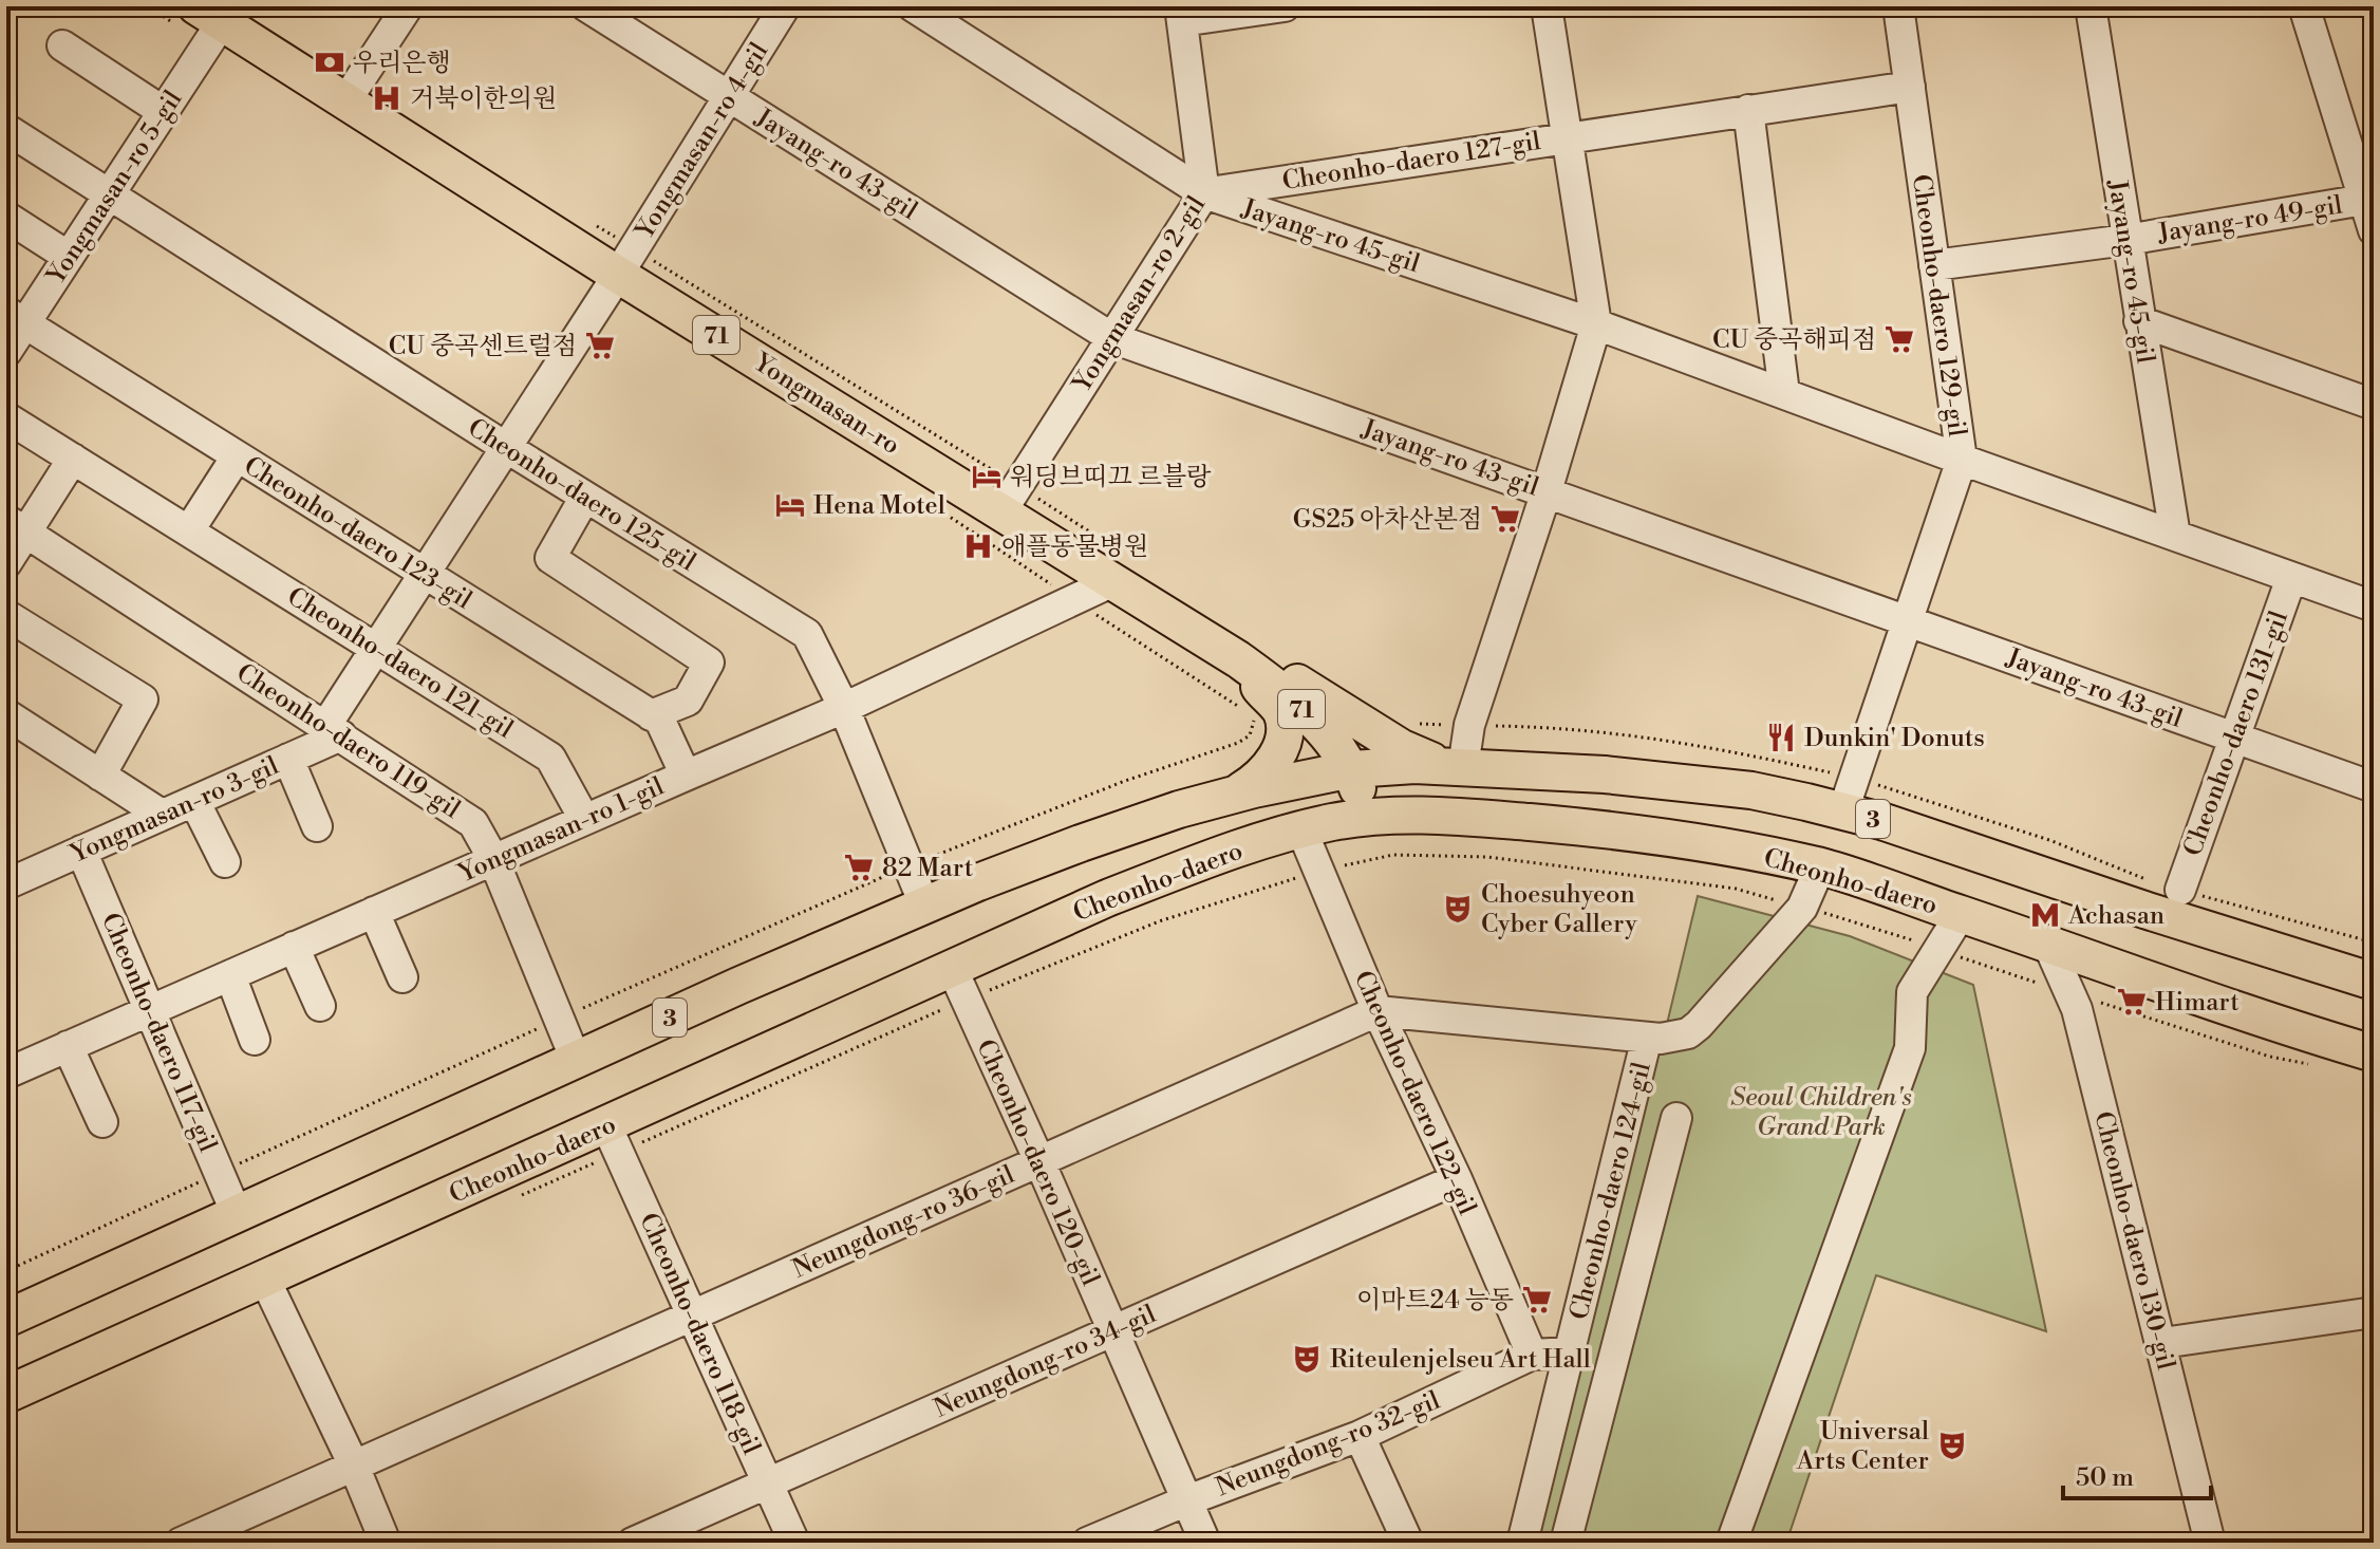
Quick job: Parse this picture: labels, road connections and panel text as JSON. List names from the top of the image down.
{
  "streets": {
    "main road": [
      "71",
      "Yongmasan-ro",
      "3",
      "Cheonho-daero"
    ],
    "street": [
      "Yongmasan-ro 4-gil",
      "Cheonho-daero 127-gil",
      "Jayang-ro 43-gil",
      "Yongmasan-ro 5-gil",
      "Jayang-ro 49-gil",
      "Jayang-ro 45-gil",
      "Yongmasan-ro 2-gil",
      "Cheonho-daero 129-gil",
      "Cheonho-daero 125-gil",
      "Cheonho-daero 123-gil",
      "Cheonho-daero 121-gil",
      "Cheonho-daero 131-gil",
      "Cheonho-daero 119-gil",
      "Yongmasan-ro 3-gil",
      "Yongmasan-ro 1-gil",
      "Cheonho-daero 117-gil",
      "Cheonho-daero 122-gil",
      "Cheonho-daero 120-gil",
      "Cheonho-daero 124-gil",
      "Neungdong-ro 36-gil",
      "Cheonho-daero 130-gil",
      "Cheonho-daero 118-gil",
      "Neungdong-ro 34-gil",
      "Neungdong-ro 32-gil"
    ]
  },
  "crossings": [
    ["Yongmasan-ro 4-gil", "Jayang-ro 43-gil"],
    ["Yongmasan-ro 4-gil", "Yongmasan-ro"],
    ["Cheonho-daero 127-gil", "Jayang-ro 43-gil"],
    ["Cheonho-daero 127-gil", "Jayang-ro 45-gil"],
    ["Cheonho-daero 127-gil", "Yongmasan-ro 2-gil"],
    ["Cheonho-daero 127-gil", "3"],
    ["Jayang-ro 43-gil", "Yongmasan-ro 2-gil"],
    ["Jayang-ro 43-gil", "Cheonho-daero 129-gil"],
    ["Jayang-ro 43-gil", "Cheonho-daero 131-gil"],
    ["Yongmasan-ro 5-gil", "Yongmasan-ro"],
    ["Yongmasan-ro 5-gil", "Cheonho-daero 125-gil"],
    ["Yongmasan-ro 5-gil", "Cheonho-daero 123-gil"],
    ["Jayang-ro 49-gil", "Jayang-ro 45-gil"],
    ["Jayang-ro 49-gil", "Cheonho-daero 129-gil"],
    ["Jayang-ro 45-gil", "Yongmasan-ro 2-gil"],
    ["Jayang-ro 45-gil", "Cheonho-daero 129-gil"],
    ["Jayang-ro 45-gil", "Cheonho-daero 131-gil"],
    ["Yongmasan-ro 2-gil", "Yongmasan-ro"],
    ["Cheonho-daero 129-gil", "3"],
    ["Yongmasan-ro", "3"],
    ["Yongmasan-ro", "Yongmasan-ro 1-gil"],
    ["Yongmasan-ro", "Cheonho-daero"],
    ["Cheonho-daero 125-gil", "3"],
    ["Cheonho-daero 125-gil", "Yongmasan-ro 1-gil"],
    ["Cheonho-daero 123-gil", "Yongmasan-ro 1-gil"],
    ["Cheonho-daero 121-gil", "Yongmasan-ro 1-gil"],
    ["Cheonho-daero 119-gil", "Yongmasan-ro 3-gil"],
    ["Cheonho-daero 119-gil", "3"],
    ["Cheonho-daero 119-gil", "Yongmasan-ro 1-gil"],
    ["Yongmasan-ro 3-gil", "Cheonho-daero 117-gil"],
    ["3", "Cheonho-daero 117-gil"],
    ["Yongmasan-ro 1-gil", "Cheonho-daero 117-gil"],
    ["Cheonho-daero", "Cheonho-daero 122-gil"],
    ["Cheonho-daero", "Cheonho-daero 120-gil"],
    ["Cheonho-daero", "Cheonho-daero 124-gil"],
    ["Cheonho-daero", "Cheonho-daero 130-gil"],
    ["Cheonho-daero", "Cheonho-daero 118-gil"],
    ["Cheonho-daero 122-gil", "Neungdong-ro 36-gil"],
    ["Cheonho-daero 122-gil", "Neungdong-ro 34-gil"],
    ["Cheonho-daero 122-gil", "Neungdong-ro 32-gil"],
    ["Cheonho-daero 120-gil", "Neungdong-ro 36-gil"],
    ["Cheonho-daero 120-gil", "Neungdong-ro 34-gil"],
    ["Cheonho-daero 120-gil", "Neungdong-ro 32-gil"],
    ["Cheonho-daero 124-gil", "Neungdong-ro 36-gil"],
    ["Cheonho-daero 124-gil", "Neungdong-ro 32-gil"],
    ["Neungdong-ro 36-gil", "Cheonho-daero 118-gil"],
    ["Cheonho-daero 118-gil", "Neungdong-ro 34-gil"]
  ],
  "parks": ["Seoul Children's Grand Park"],
  "places": {
    "bank": ["우리은행"],
    "hospital": ["거북이한의원", "애플동물병원"],
    "supermarket": [
      "CU 중곡해피점",
      "CU 중곡센트럴점",
      "GS25 아차산본점",
      "82 Mart",
      "Himart",
      "이마트24 능동"
    ],
    "hotel": ["워딩브띠끄 르블랑", "Hena Motel"],
    "restaurant": ["Dunkin' Donuts"],
    "theatre": ["Choesuhyeon Cyber Gallery", "Riteulenjelseu Art Hall", "Universal Arts Center"],
    "metro station": ["Achasan"]
  },
  "scale_bar": "50 m"
}
